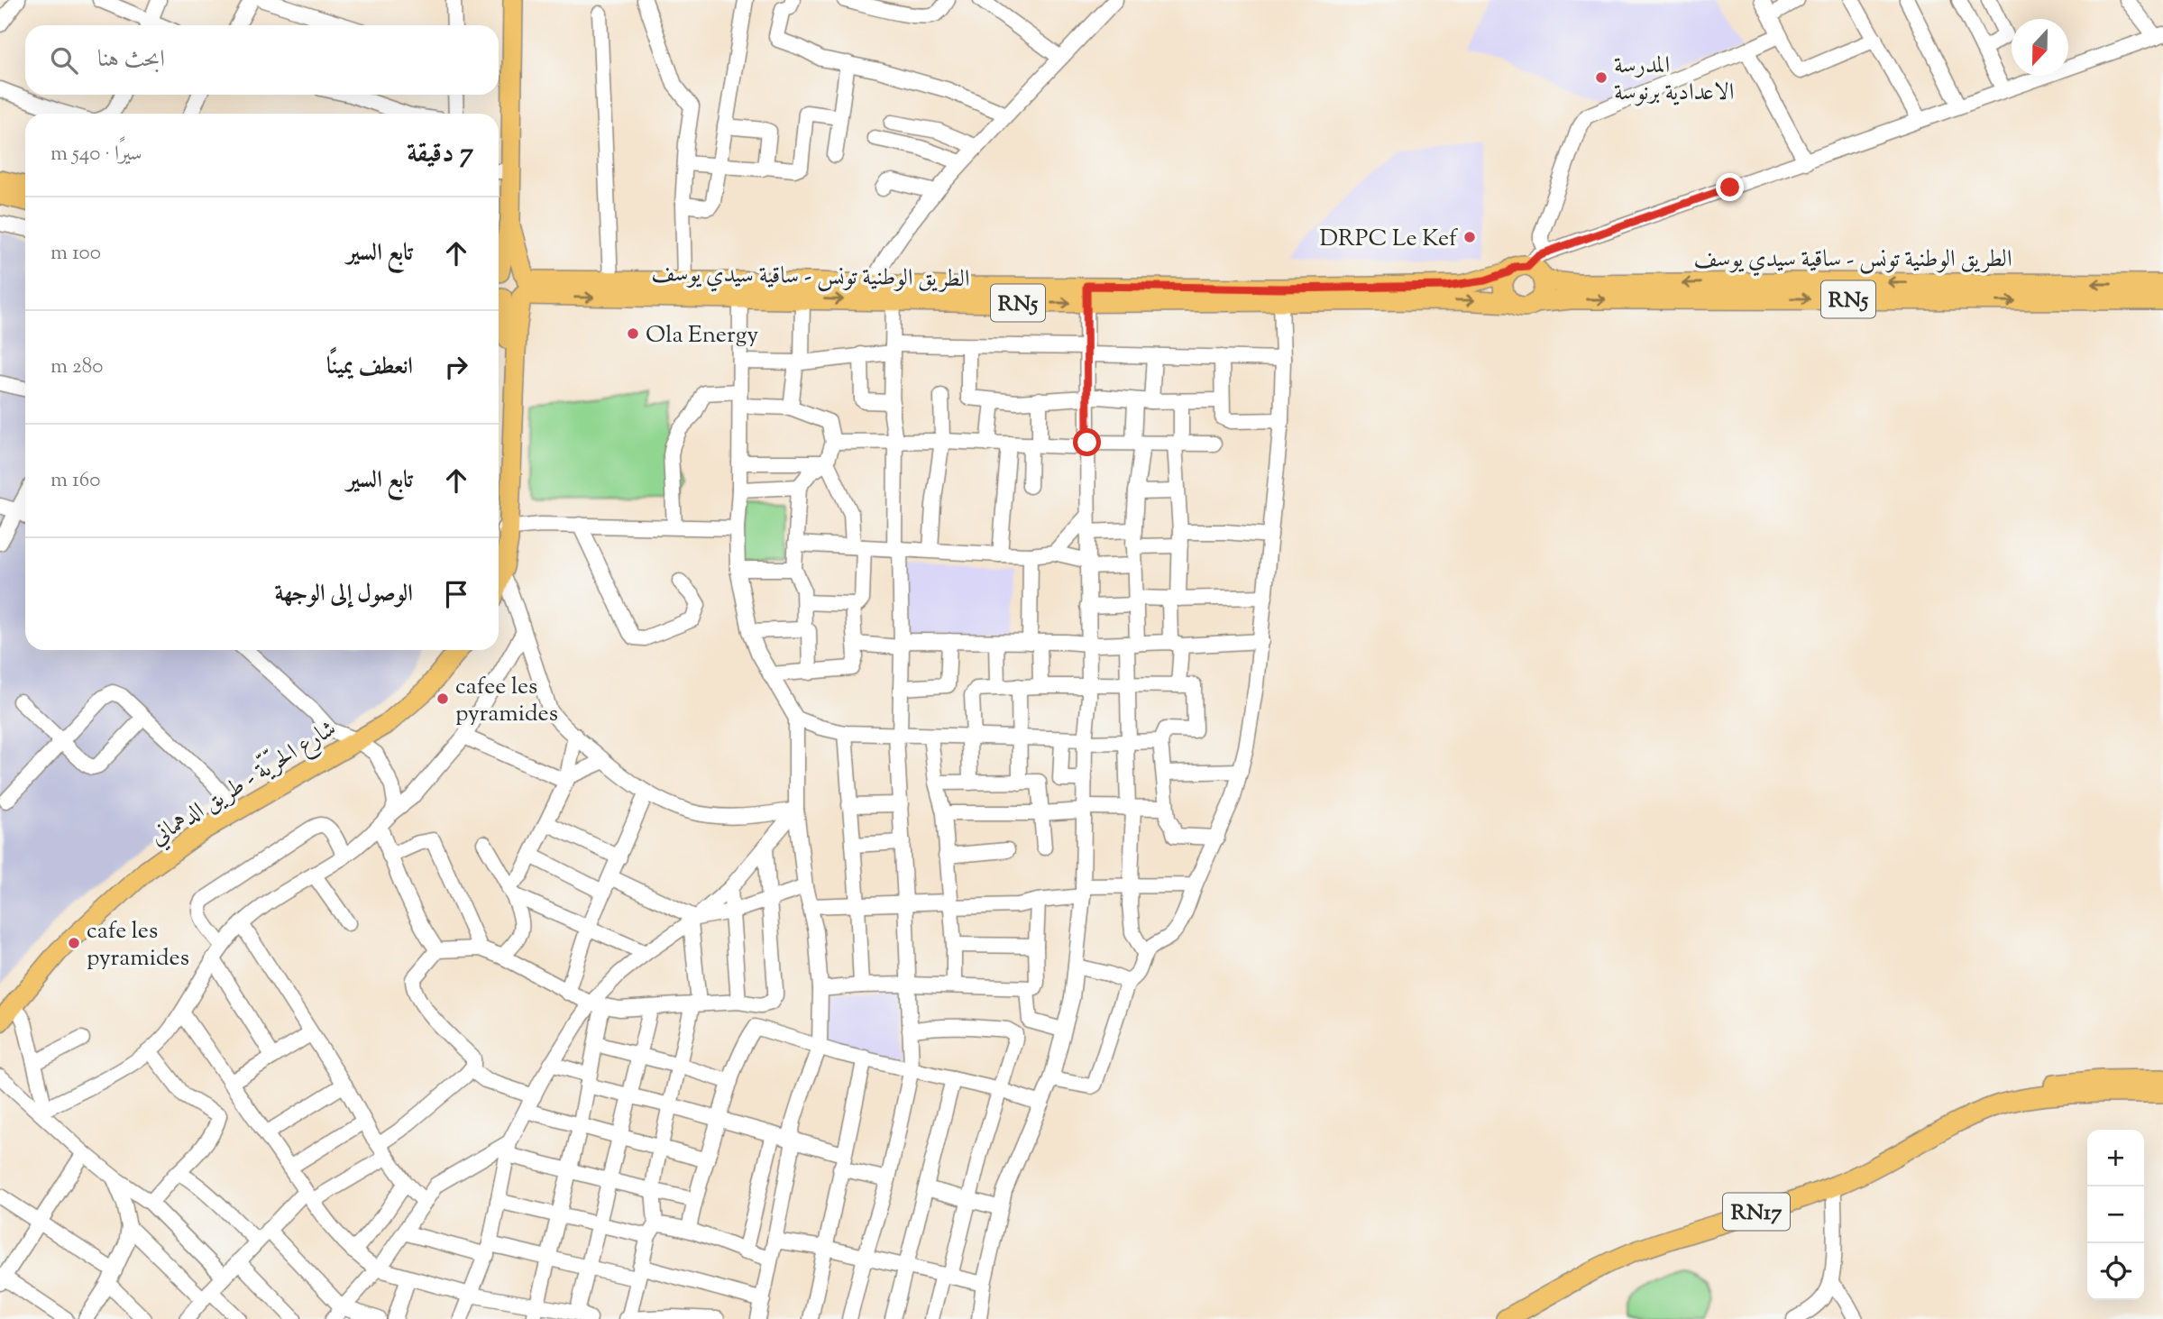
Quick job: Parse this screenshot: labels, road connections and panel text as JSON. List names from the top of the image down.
{
  "streets": {
    "main road": [
      "الطريق الوطنية تونس - ساقية سيدي يوسف",
      "RN5",
      "شارع الحرّيّة - طريق الدهماني",
      "RN17"
    ]
  },
  "crossings": [
    ["الطريق الوطنية تونس - ساقية سيدي يوسف", "RN5"]
  ],
  "places": [
    "المدرسة الاعدادية برنوسة",
    "DRPC Le Kef",
    "Ola Energy",
    "cafee les pyramides",
    "cafe les pyramides"
  ],
  "north": "bottom",
  "page": {
    "search": "ابحث هنا",
    "heading": ["7 دقيقة", "سيرًا · 540 m"],
    "list": [
      ["تابع السير", "100 m"],
      ["انعطف يمينًا", "280 m"],
      ["تابع السير", "160 m"],
      "الوصول إلى الوجهة"
    ],
    "map_buttons": ["+", "−"]
  }
}
